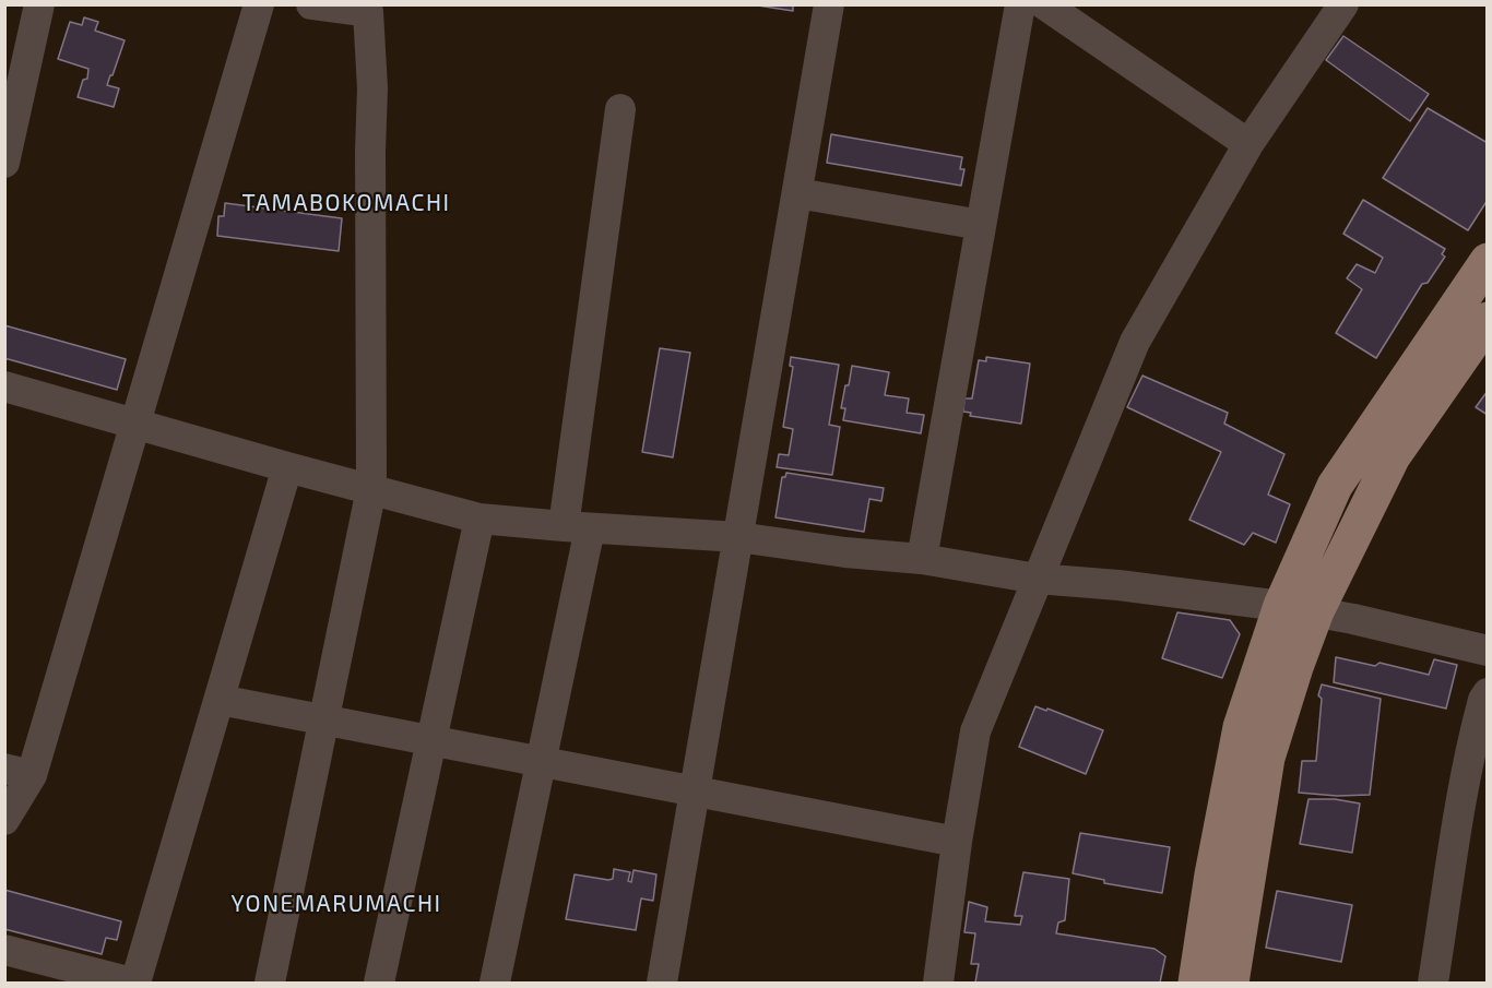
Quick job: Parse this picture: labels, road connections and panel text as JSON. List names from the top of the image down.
{
  "districts": ["TAMABOKOMACHI", "YONEMARUMACHI"]
}
